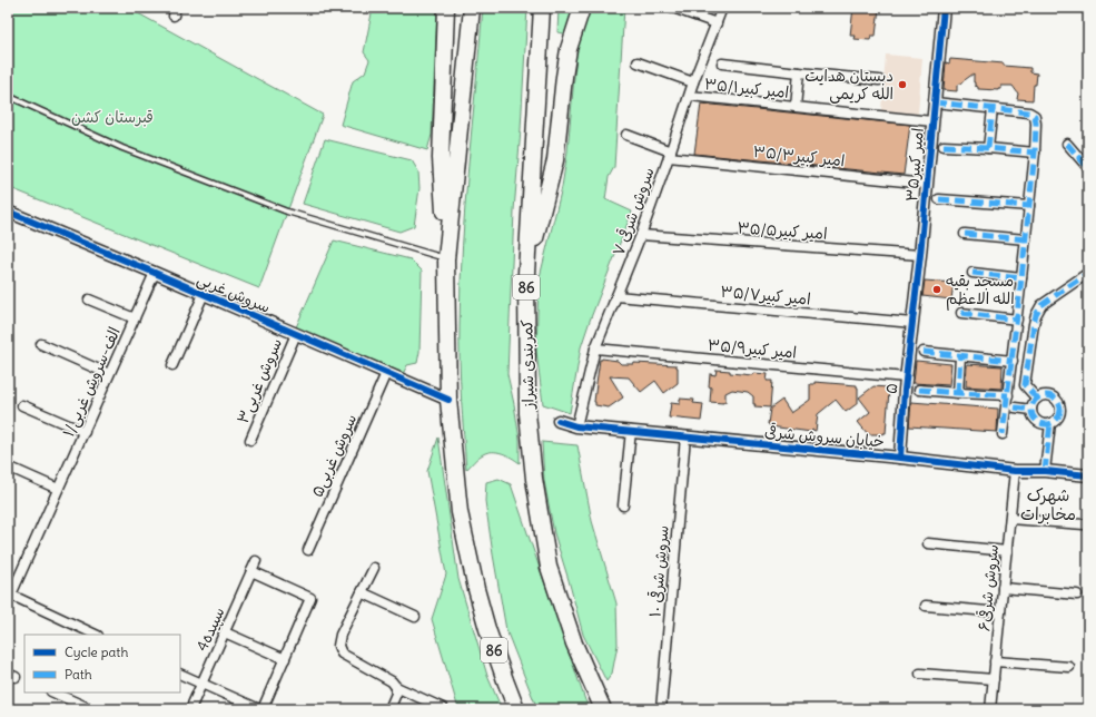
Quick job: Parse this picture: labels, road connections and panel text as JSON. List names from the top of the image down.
{
  "streets": {
    "highway": ["86", "کمربندی شیراز"],
    "street": [
      "امیر کبیر۳۵/۱",
      "امیر کبیر۳۵/۳",
      "امیر کبیر۳۵",
      "سروش شرقی ۷",
      "امیر کبیر۳۵/۵",
      "سروش غربی",
      "امیر کبیر۳۵/۷",
      "امیر کبیر۳۵/۹",
      "سروش غربی۳",
      "۱/الف-سروش غربی",
      "۵",
      "خیابان سروش شرقی",
      "سروش غربی۵",
      "سروش شرقی ۱۰",
      "سروش شرقی۶",
      "4سپیده"
    ]
  },
  "crossings": [
    ["امیر کبیر۳۵/۱", "امیر کبیر۳۵"],
    ["امیر کبیر۳۵/۱", "سروش شرقی ۷"],
    ["امیر کبیر۳۵/۳", "امیر کبیر۳۵"],
    ["امیر کبیر۳۵/۳", "سروش شرقی ۷"],
    ["امیر کبیر۳۵", "امیر کبیر۳۵/۵"],
    ["امیر کبیر۳۵", "امیر کبیر۳۵/۷"],
    ["امیر کبیر۳۵", "۵"],
    ["سروش شرقی ۷", "امیر کبیر۳۵/۵"],
    ["سروش شرقی ۷", "امیر کبیر۳۵/۷"],
    ["سروش شرقی ۷", "امیر کبیر۳۵/۹"],
    ["سروش شرقی ۷", "خیابان سروش شرقی"],
    ["86", "سروش غربی"],
    ["سروش غربی", "سروش غربی۳"],
    ["سروش غربی", "۱/الف-سروش غربی"],
    ["سروش غربی", "سروش غربی۵"],
    ["امیر کبیر۳۵/۷", "۵"],
    ["امیر کبیر۳۵/۹", "۵"],
    ["۵", "خیابان سروش شرقی"],
    ["خیابان سروش شرقی", "سروش شرقی ۱۰"],
    ["خیابان سروش شرقی", "سروش شرقی۶"]
  ],
  "districts": ["شهرک مخابرات"],
  "parks": ["قبرستان کشن"],
  "places": ["دبستان هدایت الله کریمی", "مسجد بقیه الله الاعظم"],
  "legend": ["Cycle path", "Path"]
}
